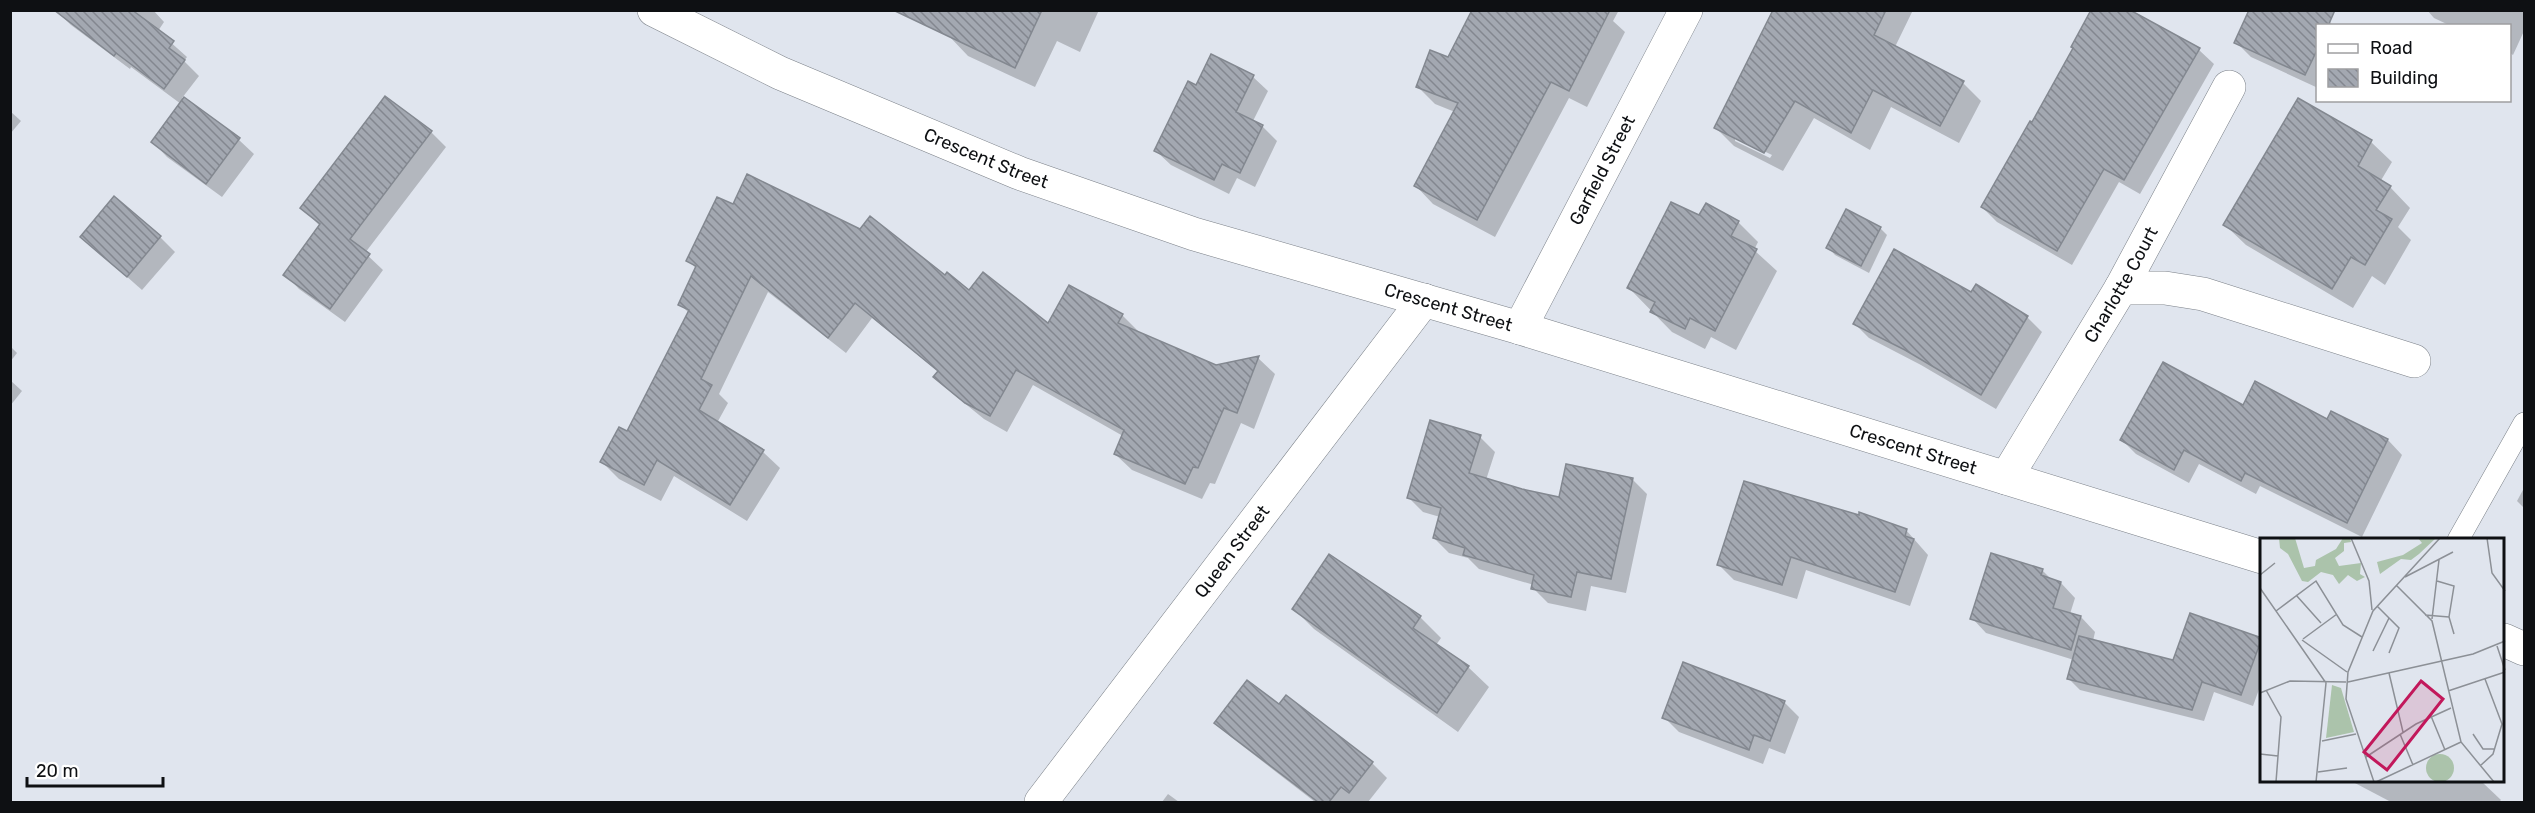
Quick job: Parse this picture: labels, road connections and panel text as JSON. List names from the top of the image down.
{
  "streets": {
    "street": [
      "Crescent Street",
      "Garfield Street",
      "Charlotte Court",
      "Queen Street"
    ]
  },
  "crossings": [
    ["Crescent Street", "Garfield Street"],
    ["Crescent Street", "Charlotte Court"],
    ["Crescent Street", "Queen Street"]
  ],
  "legend": ["Road", "Building"],
  "scale_bar": "20 m"
}
